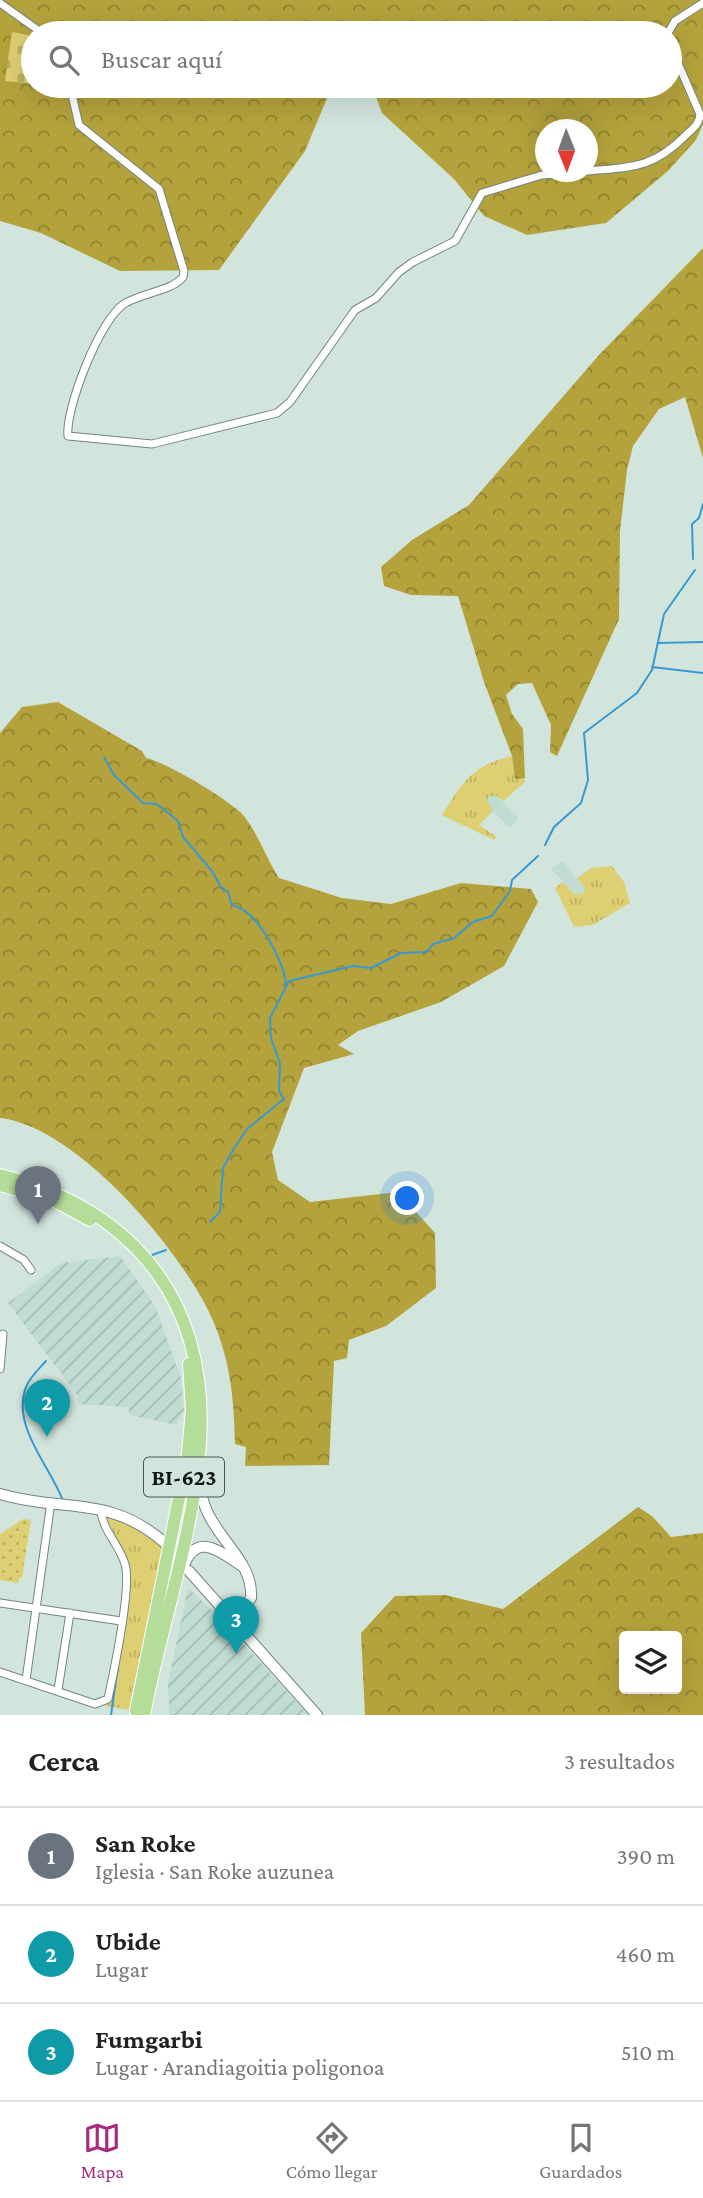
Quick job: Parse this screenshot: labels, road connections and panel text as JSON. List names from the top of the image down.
{
  "streets": {
    "main road": ["BI-623"]
  },
  "north": "bottom",
  "page": {
    "search": "Buscar aquí",
    "pins": ["1", "2", "3"],
    "heading": ["Cerca", "3 resultados"],
    "list": [
      {
        "mark": "1",
        "name": "San Roke",
        "note": "Iglesia · San Roke auzunea",
        "value": "390 m"
      },
      {
        "mark": "2",
        "name": "Ubide",
        "note": "Lugar",
        "value": "460 m"
      },
      {
        "mark": "3",
        "name": "Fumgarbi",
        "note": "Lugar · Arandiagoitia poligonoa",
        "value": "510 m"
      }
    ],
    "nav": ["Mapa", "Cómo llegar", "Guardados"]
  }
}
